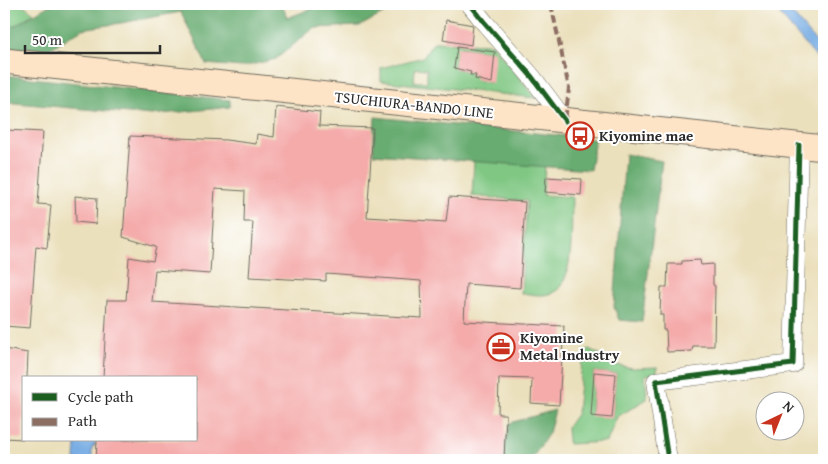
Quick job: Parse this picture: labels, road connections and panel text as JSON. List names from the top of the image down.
{
  "streets": {
    "main road": ["TSUCHIURA-BANDO LINE"]
  },
  "places": {
    "bus stop": ["Kiyomine mae"],
    "office": ["Kiyomine Metal Industry"]
  },
  "legend": ["Cycle path", "Path"],
  "scale_bar": "50 m",
  "north": "top right"
}
